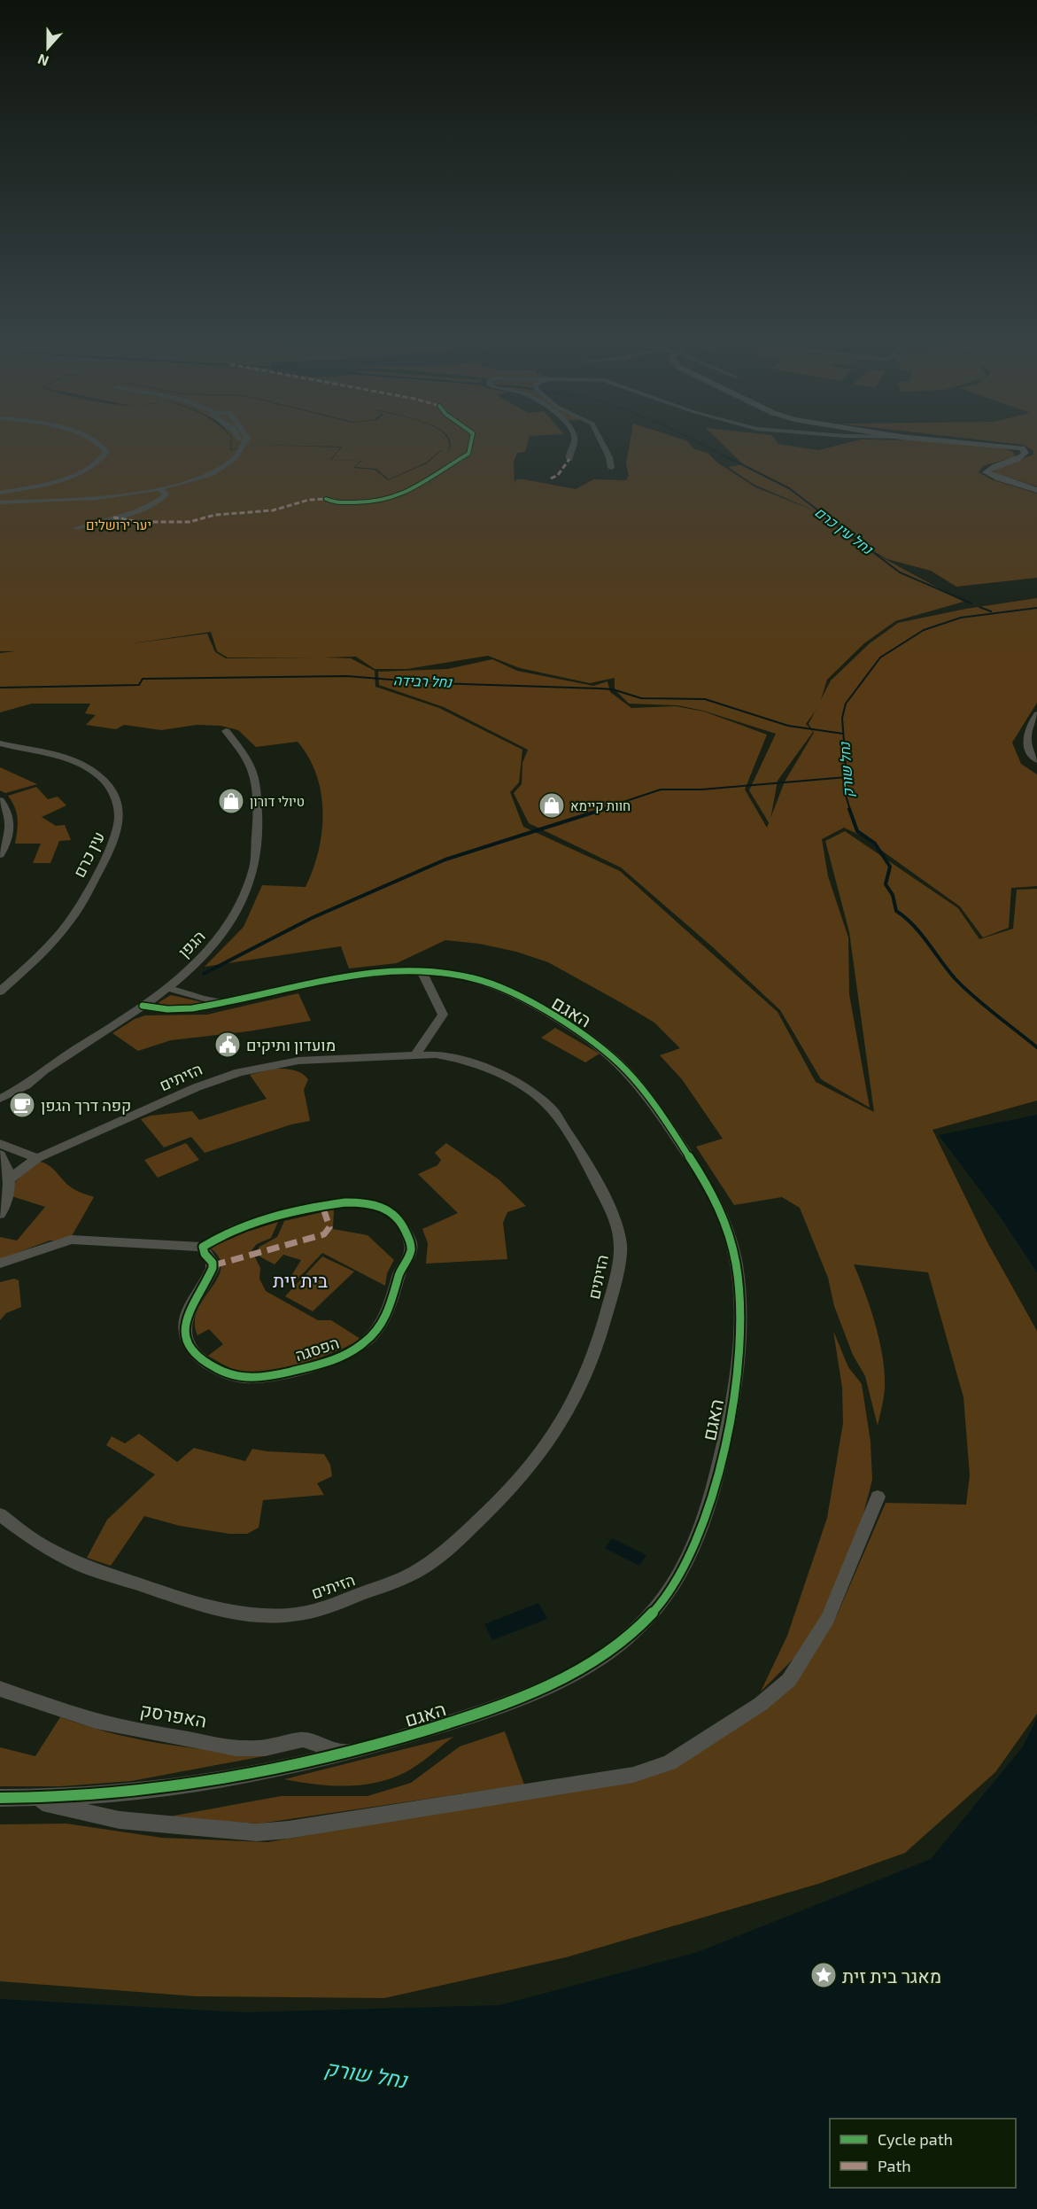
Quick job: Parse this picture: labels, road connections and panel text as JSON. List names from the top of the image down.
{
  "streets": {
    "street": [
      "עין כרם",
      "הגפן",
      "האגם",
      "הזיתים",
      "הפסגה",
      "האפרסק"
    ]
  },
  "crossings": [
    ["הגפן", "האגם"],
    ["האגם", "האפרסק"]
  ],
  "districts": ["בית זית"],
  "water": ["נחל עין כרם", "נחל רבידה", "נחל שורק"],
  "parks": ["יער ירושלים"],
  "places": {
    "shop": ["טיולי דורון", "חוות קיימא"],
    "public building": ["מועדון ותיקים"],
    "cafe": ["קפה דרך הגפן"],
    "place": ["מאגר בית זית"]
  },
  "legend": ["Cycle path", "Path"],
  "north": "bottom"
}
